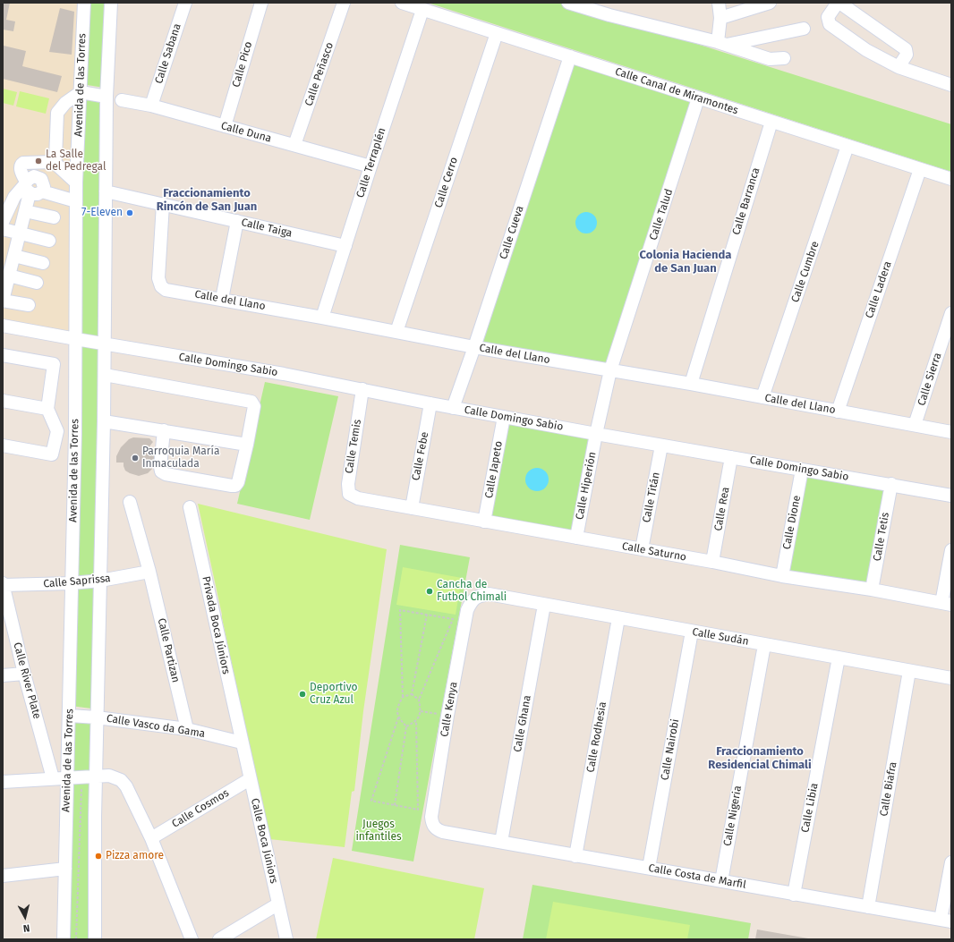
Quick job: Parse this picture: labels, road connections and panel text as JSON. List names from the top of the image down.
{
  "streets": {
    "street": [
      "Calle Sabana",
      "Calle Pico",
      "Calle Peñasco",
      "Avenida de las Torres",
      "Calle Canal de Miramontes",
      "Calle Duna",
      "Calle Terraplén",
      "Calle Cerro",
      "Calle Barranca",
      "Calle Talud",
      "Calle Taiga",
      "Calle Cueva",
      "Calle Cumbre",
      "Calle Ladera",
      "Calle del Llano",
      "Calle Domingo Sabio",
      "Calle Sierra",
      "Calle Temis",
      "Calle Febe",
      "Calle Japeto",
      "Calle Hiperión",
      "Calle Titán",
      "Calle Rea",
      "Calle Dione",
      "Calle Tetis",
      "Calle Saturno",
      "Calle Saprissa",
      "Privada Boca Júniors",
      "Calle Sudán",
      "Calle Partizan",
      "Calle River Plate",
      "Calle Kenya",
      "Calle Ghana",
      "Calle Vasco da Gama",
      "Calle Rodhesia",
      "Calle Nairobi",
      "Calle Biafra",
      "Calle Libia",
      "Calle Cosmos",
      "Calle Nigeria",
      "Calle Boca Júniors",
      "Calle Costa de Marfil"
    ]
  },
  "crossings": [
    ["Calle Sabana", "Calle Duna"],
    ["Calle Pico", "Calle Duna"],
    ["Calle Peñasco", "Calle Duna"],
    ["Avenida de las Torres", "Calle Domingo Sabio"],
    ["Avenida de las Torres", "Calle Saprissa"],
    ["Avenida de las Torres", "Calle Vasco da Gama"],
    ["Calle Canal de Miramontes", "Calle Terraplén"],
    ["Calle Canal de Miramontes", "Calle Cerro"],
    ["Calle Canal de Miramontes", "Calle Barranca"],
    ["Calle Canal de Miramontes", "Calle Talud"],
    ["Calle Canal de Miramontes", "Calle Cueva"],
    ["Calle Canal de Miramontes", "Calle Cumbre"],
    ["Calle Canal de Miramontes", "Calle Ladera"],
    ["Calle Duna", "Calle Terraplén"],
    ["Calle Terraplén", "Calle Taiga"],
    ["Calle Terraplén", "Calle del Llano"],
    ["Calle Cerro", "Calle del Llano"],
    ["Calle Barranca", "Calle del Llano"],
    ["Calle Talud", "Calle del Llano"],
    ["Calle Talud", "Calle Domingo Sabio"],
    ["Calle Talud", "Calle Hiperión"],
    ["Calle Taiga", "Calle del Llano"],
    ["Calle Cueva", "Calle del Llano"],
    ["Calle Cueva", "Calle Domingo Sabio"],
    ["Calle Cumbre", "Calle del Llano"],
    ["Calle Ladera", "Calle del Llano"],
    ["Calle del Llano", "Calle Sierra"],
    ["Calle Domingo Sabio", "Calle Temis"],
    ["Calle Domingo Sabio", "Calle Febe"],
    ["Calle Domingo Sabio", "Calle Japeto"],
    ["Calle Domingo Sabio", "Calle Hiperión"],
    ["Calle Domingo Sabio", "Calle Titán"],
    ["Calle Domingo Sabio", "Calle Rea"],
    ["Calle Domingo Sabio", "Calle Dione"],
    ["Calle Domingo Sabio", "Calle Tetis"],
    ["Calle Temis", "Calle Saturno"],
    ["Calle Febe", "Calle Saturno"],
    ["Calle Japeto", "Calle Saturno"],
    ["Calle Hiperión", "Calle Saturno"],
    ["Calle Titán", "Calle Saturno"],
    ["Calle Rea", "Calle Saturno"],
    ["Calle Dione", "Calle Saturno"],
    ["Calle Tetis", "Calle Saturno"],
    ["Calle Saprissa", "Calle Partizan"],
    ["Calle Saprissa", "Calle River Plate"],
    ["Privada Boca Júniors", "Calle Vasco da Gama"],
    ["Privada Boca Júniors", "Calle Boca Júniors"],
    ["Calle Sudán", "Calle Kenya"],
    ["Calle Sudán", "Calle Ghana"],
    ["Calle Sudán", "Calle Rodhesia"],
    ["Calle Sudán", "Calle Nairobi"],
    ["Calle Sudán", "Calle Biafra"],
    ["Calle Sudán", "Calle Libia"],
    ["Calle Sudán", "Calle Nigeria"],
    ["Calle Partizan", "Calle Vasco da Gama"],
    ["Calle Kenya", "Calle Costa de Marfil"],
    ["Calle Ghana", "Calle Costa de Marfil"],
    ["Calle Vasco da Gama", "Calle Boca Júniors"],
    ["Calle Rodhesia", "Calle Costa de Marfil"],
    ["Calle Nairobi", "Calle Costa de Marfil"],
    ["Calle Biafra", "Calle Costa de Marfil"],
    ["Calle Libia", "Calle Costa de Marfil"],
    ["Calle Cosmos", "Calle Boca Júniors"],
    ["Calle Nigeria", "Calle Costa de Marfil"]
  ],
  "districts": ["Fraccionamiento Rincón de San Juan", "Colonia Hacienda de San Juan", "Fraccionamiento Residencial Chimali"],
  "parks": ["Juegos infantiles"],
  "places": [
    "La Salle del Pedregal",
    "7-Eleven",
    "Parroquia María Inmaculada",
    "Cancha de Futbol Chimali",
    "Deportivo Cruz Azul",
    "Pizza amore"
  ],
  "north": "bottom"
}
